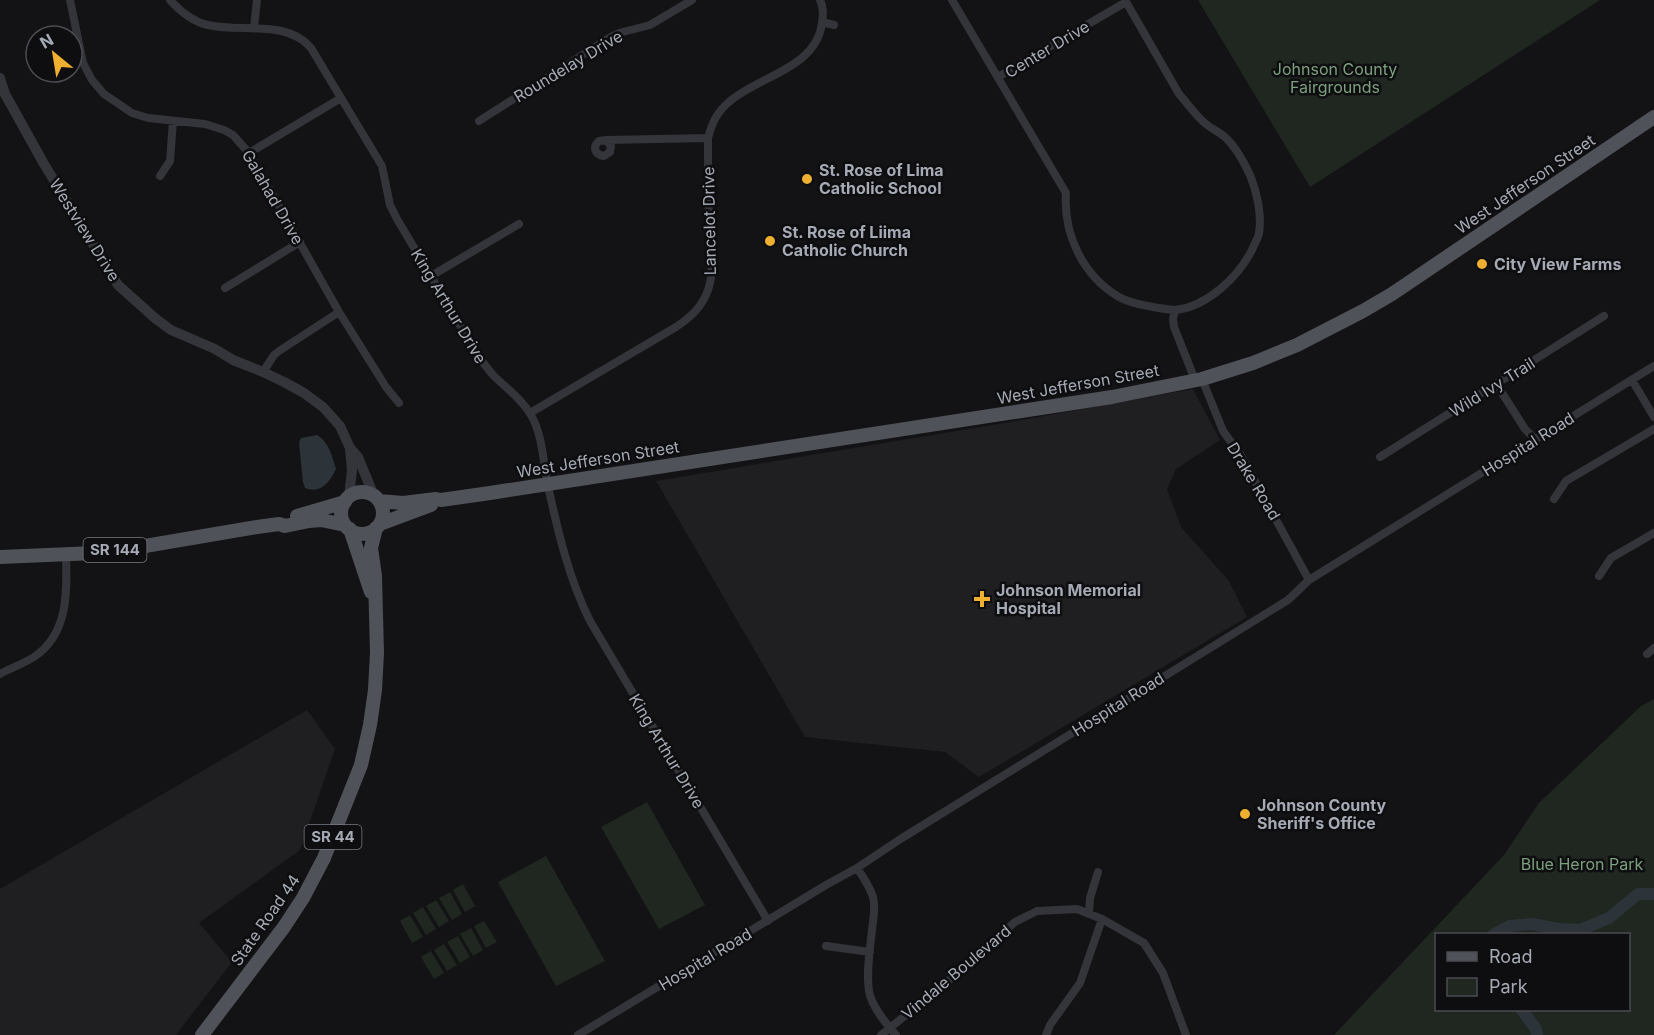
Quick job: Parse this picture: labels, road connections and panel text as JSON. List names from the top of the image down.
{
  "streets": {
    "main road": [
      "West Jefferson Street",
      "SR 144",
      "SR 44",
      "State Road 44"
    ],
    "street": [
      "Center Drive",
      "Roundelay Drive",
      "Galahad Drive",
      "Lancelot Drive",
      "Westview Drive",
      "King Arthur Drive",
      "Wild Ivy Trail",
      "Hospital Road",
      "Drake Road",
      "Vindale Boulevard"
    ]
  },
  "crossings": [
    ["West Jefferson Street", "Westview Drive"],
    ["West Jefferson Street", "King Arthur Drive"],
    ["West Jefferson Street", "Drake Road"],
    ["West Jefferson Street", "SR 144"],
    ["West Jefferson Street", "State Road 44"],
    ["Lancelot Drive", "King Arthur Drive"],
    ["Westview Drive", "SR 144"],
    ["Westview Drive", "State Road 44"],
    ["King Arthur Drive", "Hospital Road"],
    ["Hospital Road", "Drake Road"],
    ["SR 144", "State Road 44"]
  ],
  "parks": ["Johnson County Fairgrounds", "Blue Heron Park"],
  "places": {
    "other": [
      "St. Rose of Lima Catholic School",
      "St. Rose of Liima Catholic Church",
      "City View Farms",
      "Johnson County Sheriff's Office"
    ],
    "health": ["Johnson Memorial Hospital"]
  },
  "legend": ["Road", "Park"],
  "north": "top left"
}
